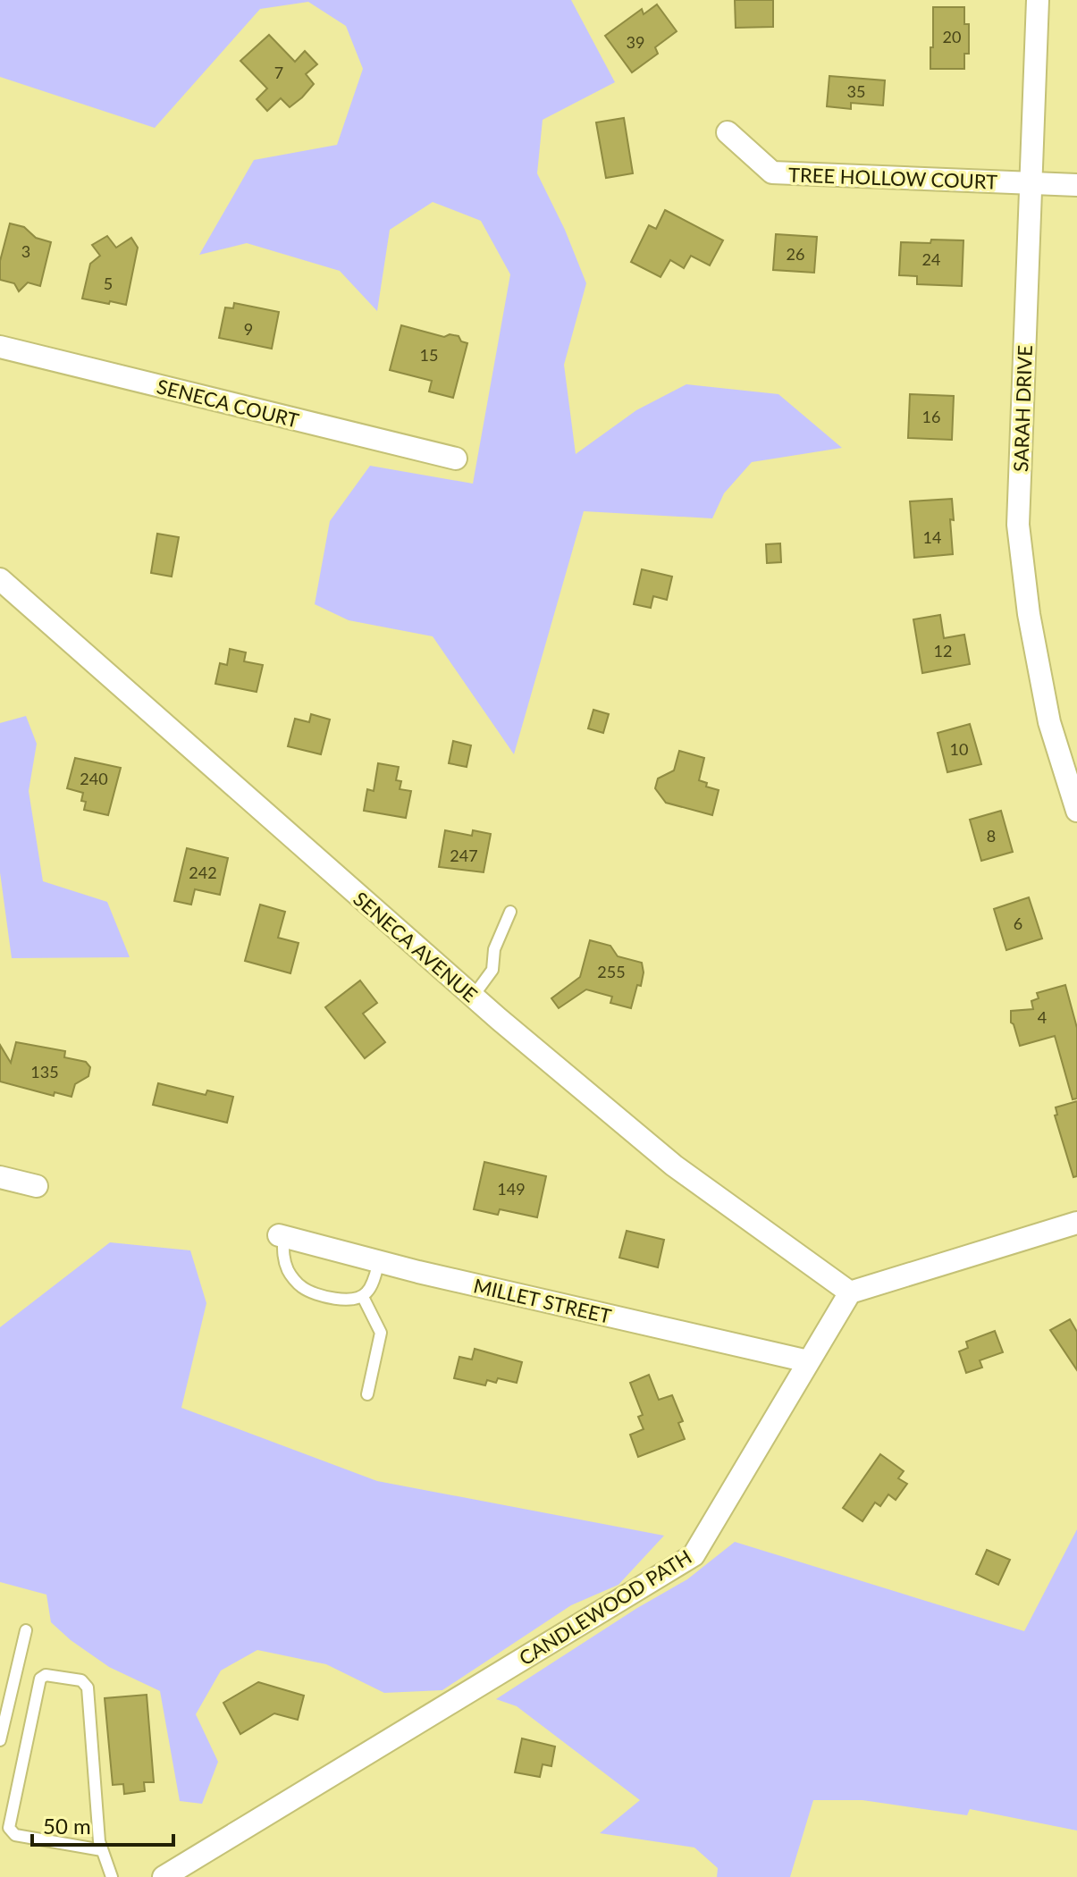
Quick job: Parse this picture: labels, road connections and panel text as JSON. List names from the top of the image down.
{
  "streets": {
    "street": [
      "TREE HOLLOW COURT",
      "SENECA COURT",
      "SARAH DRIVE",
      "SENECA AVENUE",
      "MILLET STREET",
      "CANDLEWOOD PATH"
    ]
  },
  "crossings": [
    ["TREE HOLLOW COURT", "SARAH DRIVE"],
    ["SENECA AVENUE", "CANDLEWOOD PATH"],
    ["MILLET STREET", "CANDLEWOOD PATH"]
  ],
  "house_numbers": [
    "20",
    "39",
    "7",
    "35",
    "3",
    "26",
    "24",
    "5",
    "9",
    "15",
    "16",
    "14",
    "12",
    "10",
    "240",
    "8",
    "247",
    "242",
    "6",
    "255",
    "4",
    "135",
    "149"
  ],
  "scale_bar": "50 m"
}
